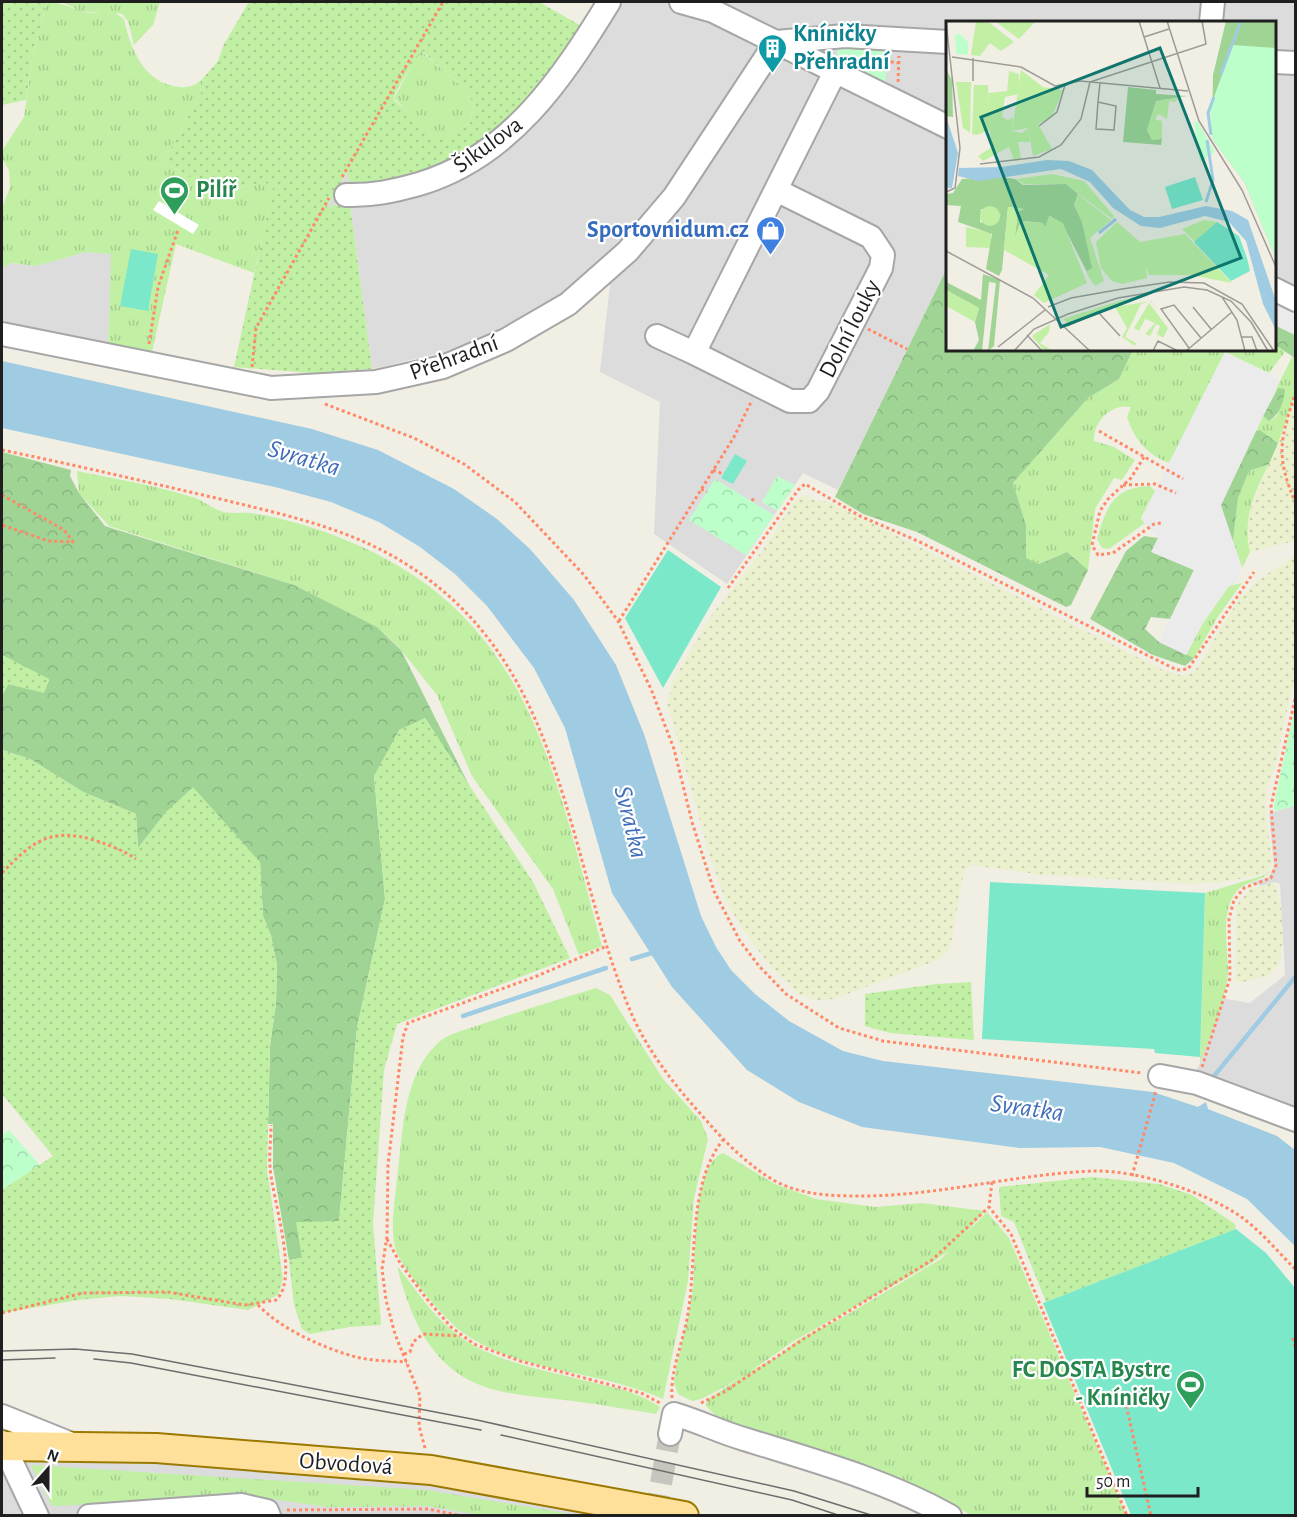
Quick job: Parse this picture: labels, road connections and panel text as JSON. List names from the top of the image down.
{
  "streets": {
    "main road": ["Obvodová"],
    "street": ["Šikulova", "Dolní louky", "Přehradní"]
  },
  "water": ["Svratka"],
  "places": {
    "building": ["Kníničky Přehradní"],
    "sports": ["Pilíř", "FC DOSTA Bystrc - Kníničky"],
    "shop": ["Sportovnidum.cz"]
  },
  "scale_bar": "50 m",
  "north": "top"
}
